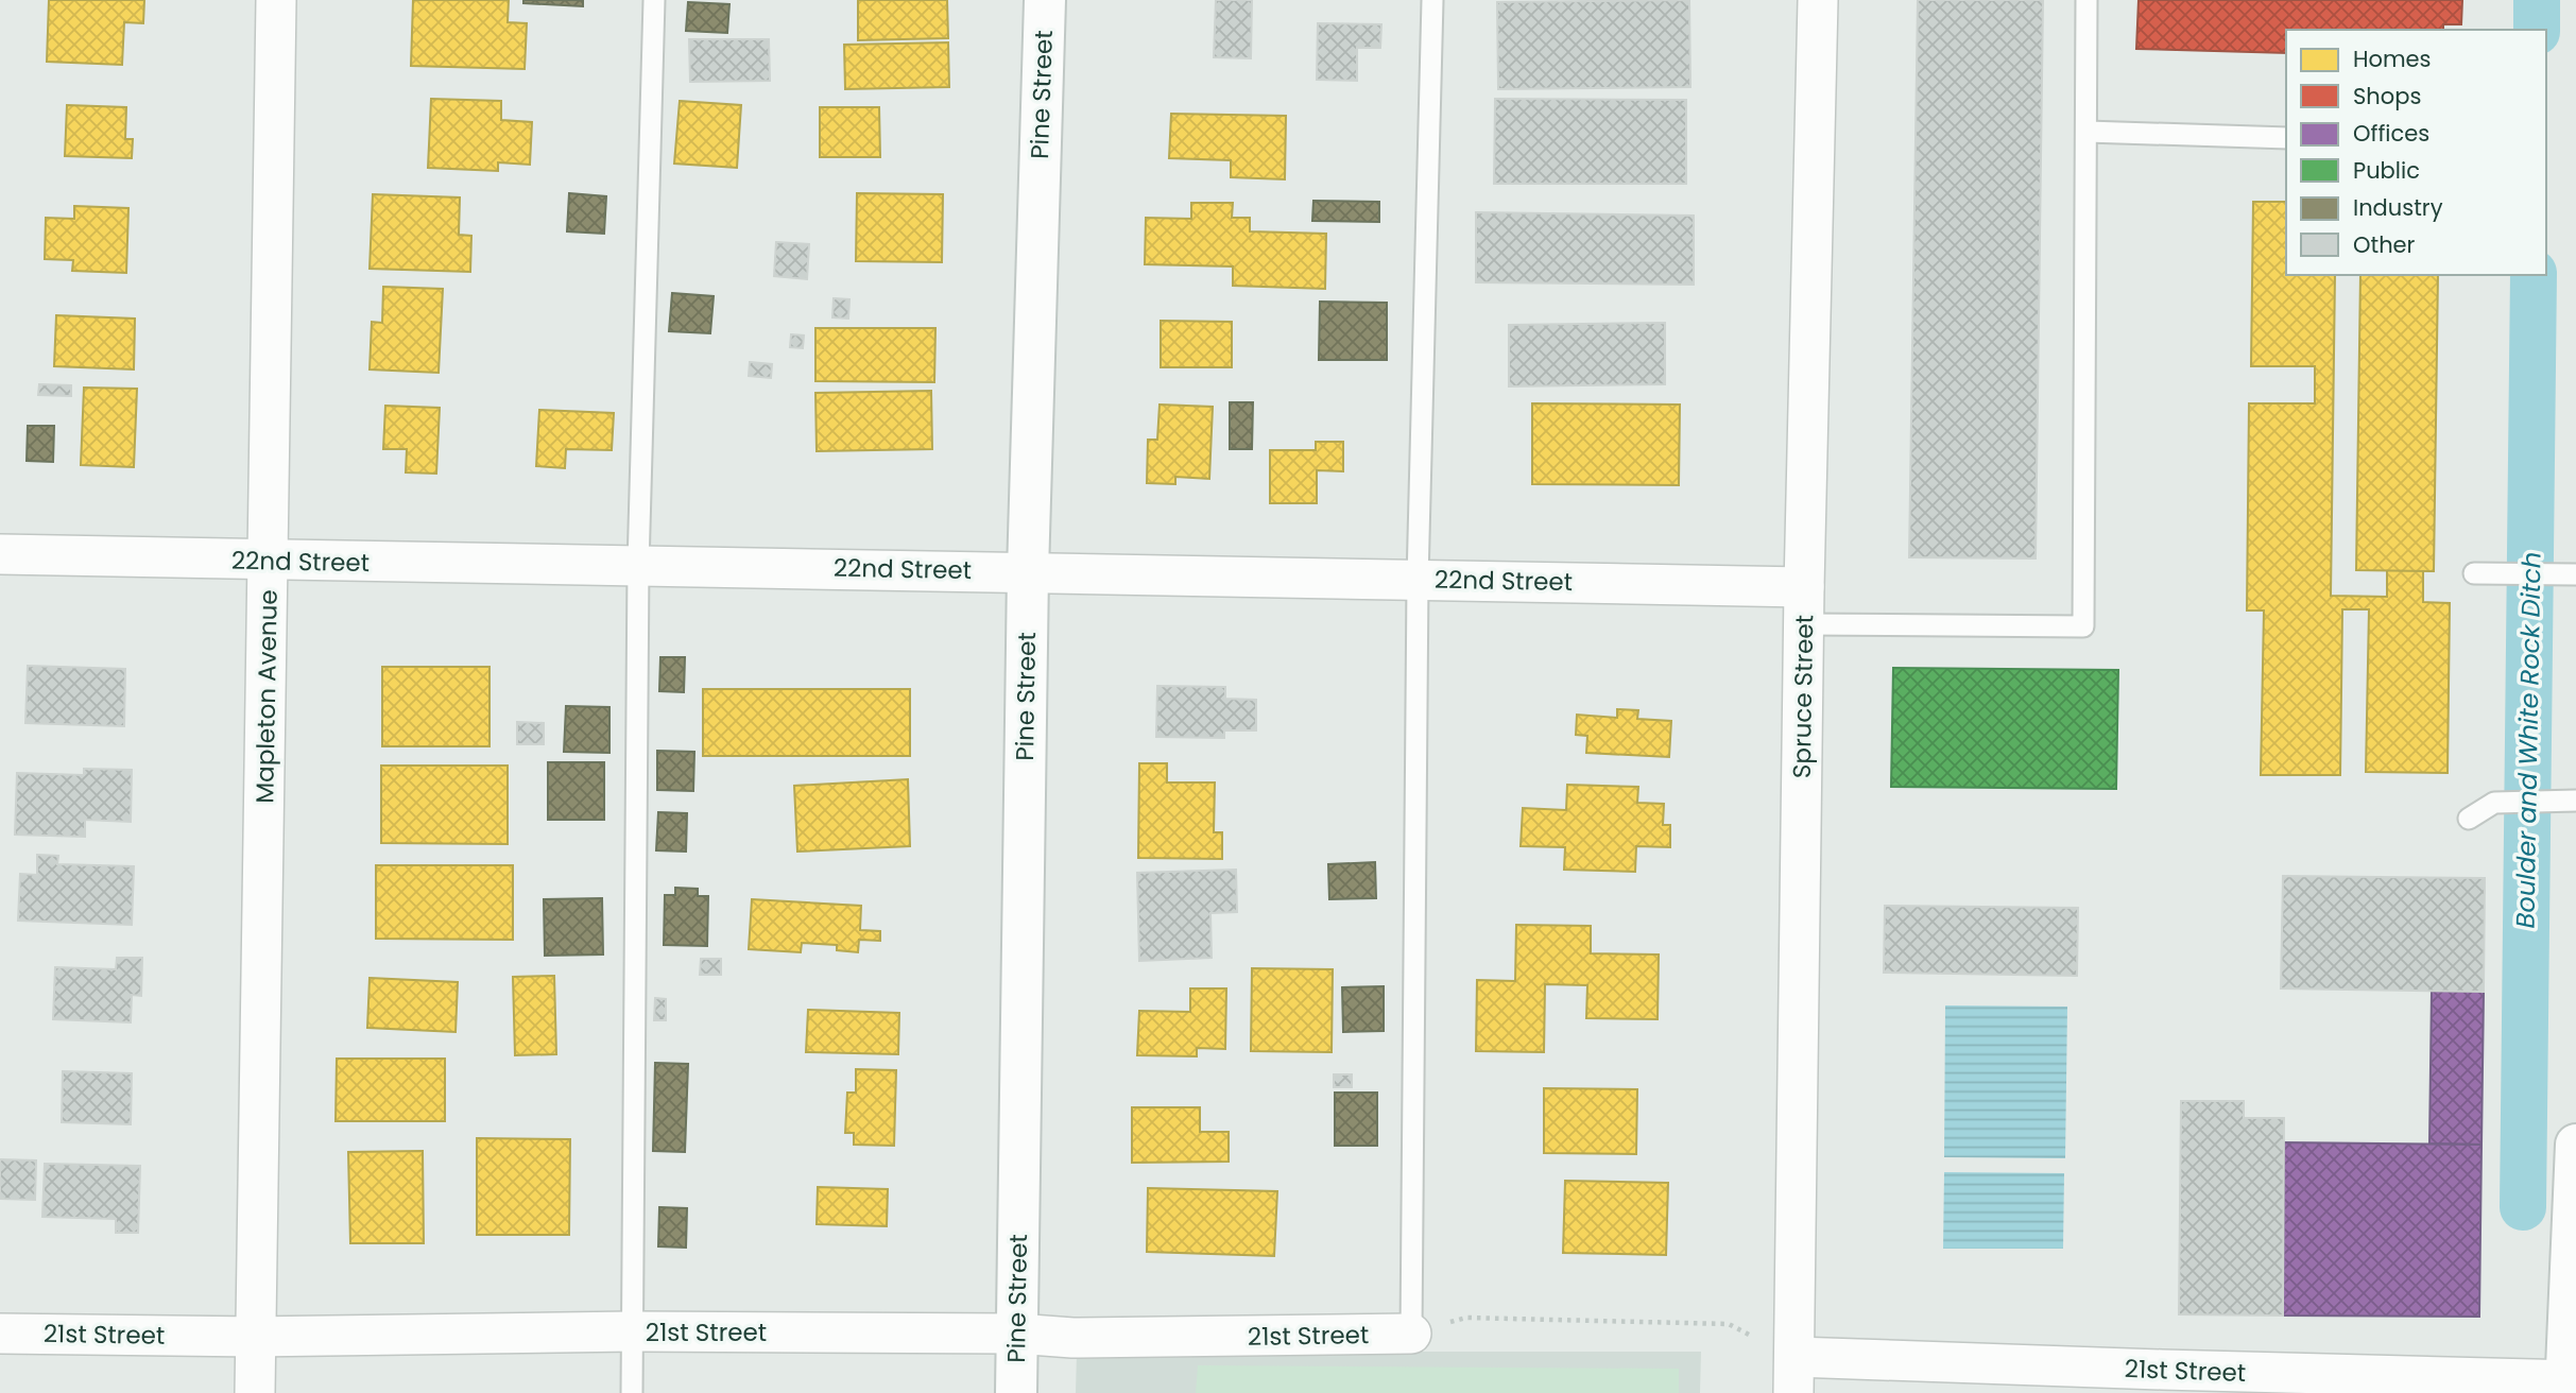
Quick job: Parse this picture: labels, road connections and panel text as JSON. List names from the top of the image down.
{
  "streets": {
    "street": [
      "Pine Street",
      "22nd Street",
      "Mapleton Avenue",
      "Spruce Street",
      "21st Street"
    ]
  },
  "crossings": [
    ["Pine Street", "22nd Street"],
    ["Pine Street", "21st Street"],
    ["22nd Street", "Mapleton Avenue"],
    ["22nd Street", "Spruce Street"],
    ["Mapleton Avenue", "21st Street"],
    ["Spruce Street", "21st Street"]
  ],
  "water": ["Boulder and White Rock Ditch"],
  "legend": [
    "Homes",
    "Shops",
    "Offices",
    "Public",
    "Industry",
    "Other"
  ]
}
